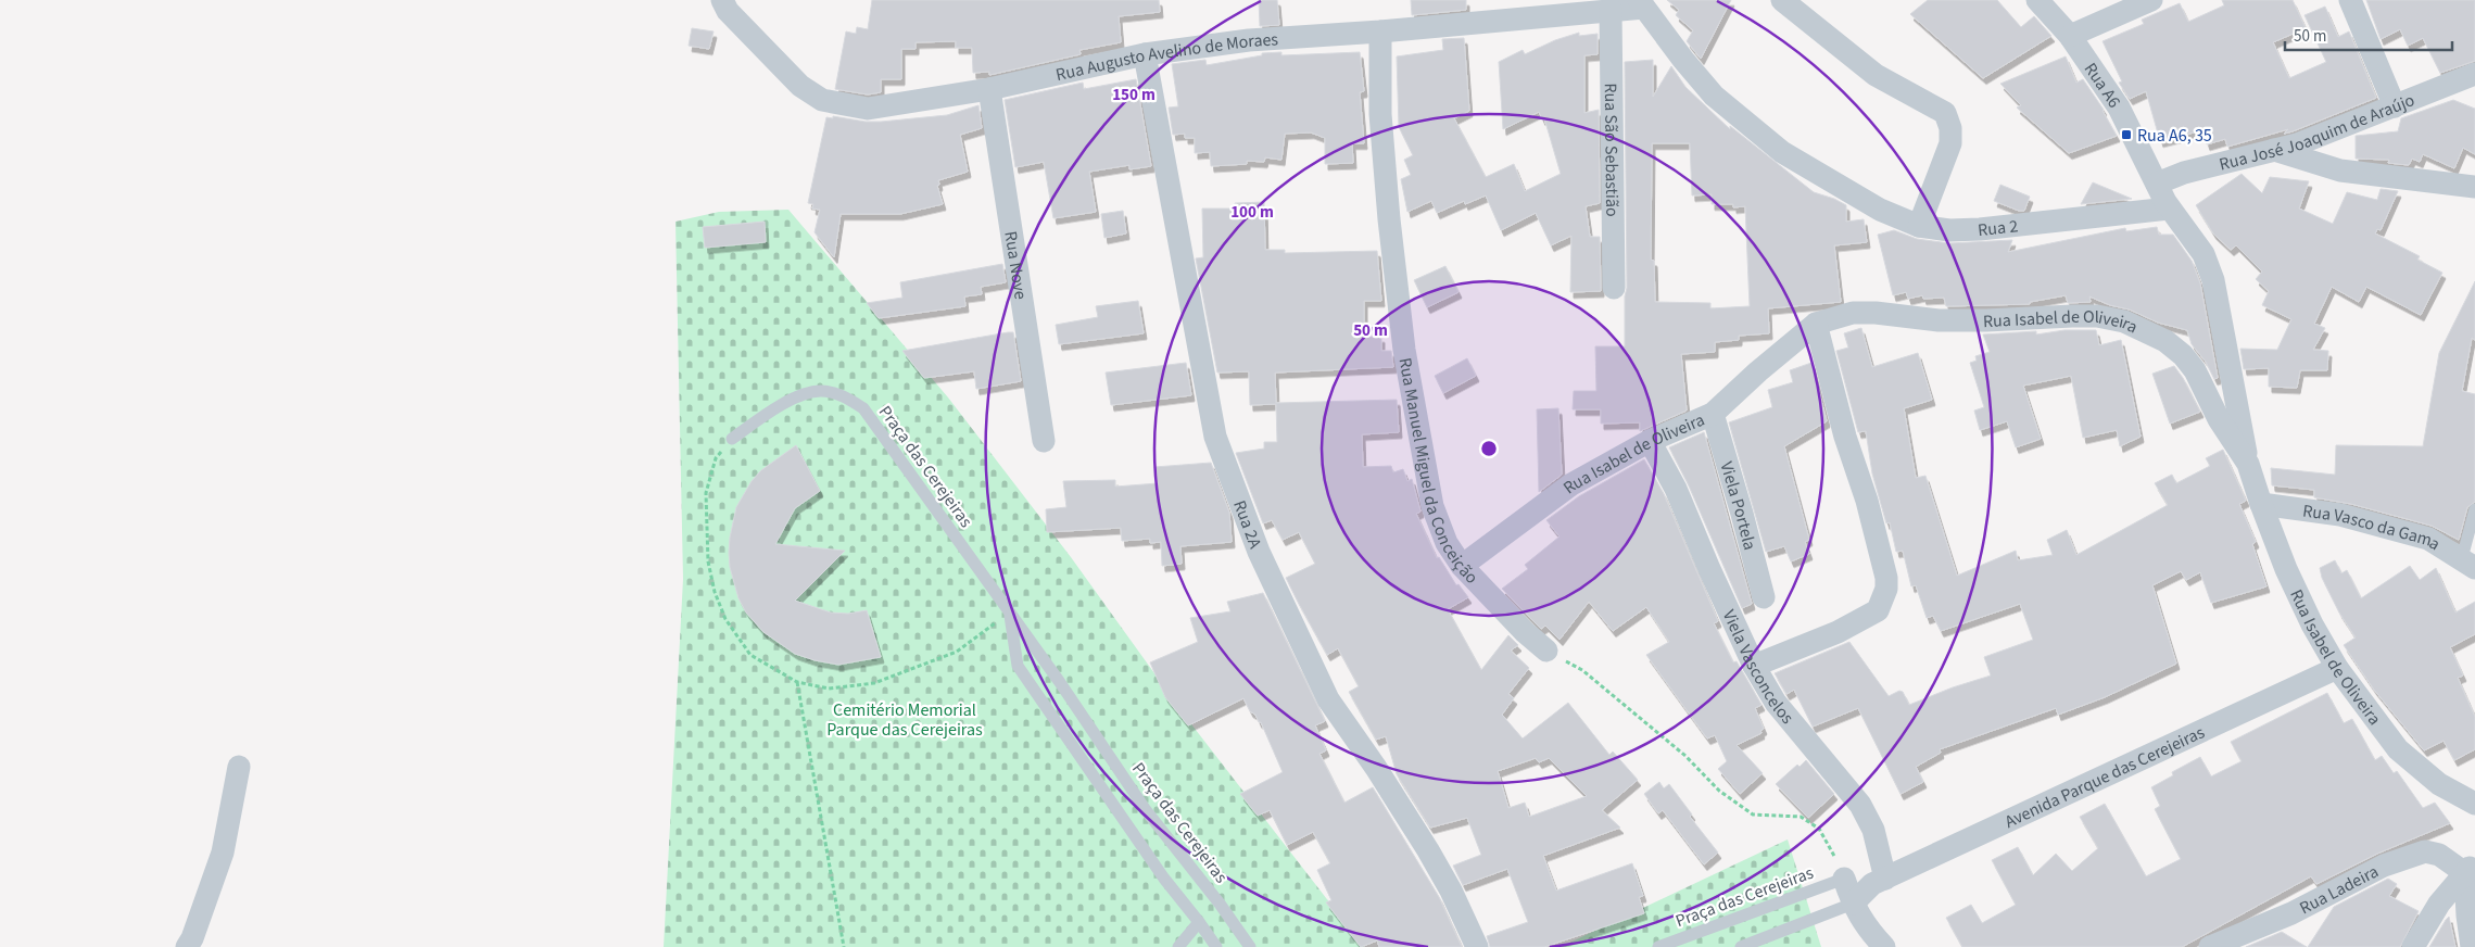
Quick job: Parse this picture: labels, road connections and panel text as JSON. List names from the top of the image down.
{
  "streets": {
    "street": [
      "Rua Augusto Avelino de Moraes",
      "Rua A6",
      "Rua José Joaquim de Araújo",
      "Rua São Sebastião",
      "Rua 2",
      "Rua Nove",
      "Rua Isabel de Oliveira",
      "Rua Manuel Miguel da Conceição",
      "Viela Portela",
      "Rua 2A",
      "Rua Vasco da Gama",
      "Viela Vasconcelos",
      "Avenida Parque das Cerejeiras",
      "Rua Ladeira"
    ],
    "lane": ["Praça das Cerejeiras"]
  },
  "crossings": [
    ["Rua Augusto Avelino de Moraes", "Rua São Sebastião"],
    ["Rua Augusto Avelino de Moraes", "Rua 2"],
    ["Rua Augusto Avelino de Moraes", "Rua Nove"],
    ["Rua Augusto Avelino de Moraes", "Rua Manuel Miguel da Conceição"],
    ["Rua Augusto Avelino de Moraes", "Rua 2A"],
    ["Rua A6", "Rua José Joaquim de Araújo"],
    ["Rua A6", "Rua 2"],
    ["Rua Isabel de Oliveira", "Rua Manuel Miguel da Conceição"],
    ["Rua Isabel de Oliveira", "Viela Portela"],
    ["Rua Isabel de Oliveira", "Rua Vasco da Gama"],
    ["Rua Isabel de Oliveira", "Viela Vasconcelos"],
    ["Rua Isabel de Oliveira", "Avenida Parque das Cerejeiras"],
    ["Viela Vasconcelos", "Avenida Parque das Cerejeiras"]
  ],
  "parks": ["Cemitério Memorial Parque das Cerejeiras"],
  "places": {
    "transit": ["Rua A6, 35"]
  },
  "scale_bar": "50 m",
  "rings": ["150 m", "100 m", "50 m"]
}
